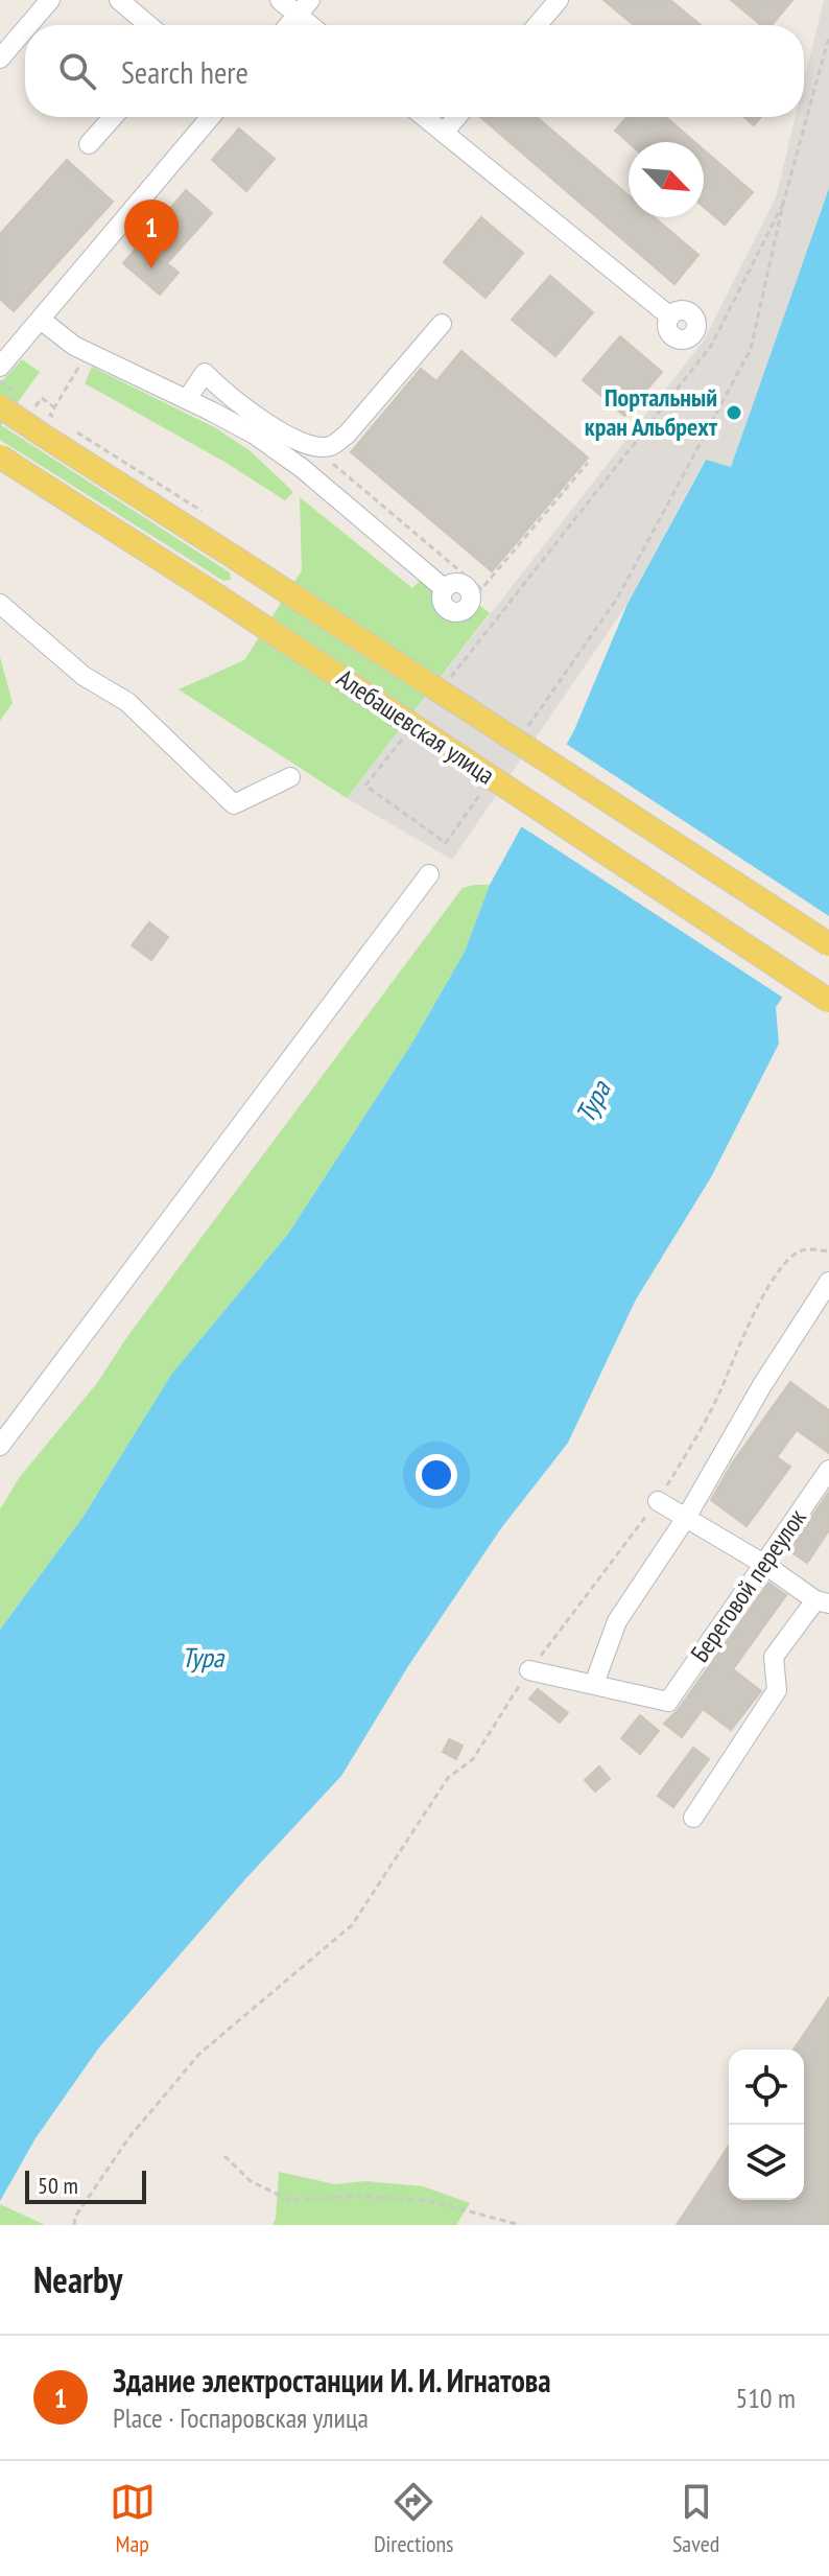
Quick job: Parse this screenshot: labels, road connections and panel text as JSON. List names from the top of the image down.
{
  "streets": {
    "main road": ["Алебашевская улица"],
    "street": ["Береговой переулок"]
  },
  "water": ["Тура"],
  "places": ["Портальный кран Альбрехт"],
  "scale_bar": "50 m",
  "north": "bottom right",
  "page": {
    "search": "Search here",
    "pins": "1",
    "scale": "50 m",
    "heading": "Nearby",
    "list": [
      {
        "mark": "1",
        "name": "Здание электростанции И. И. Игнатова",
        "note": "Place · Госпаровская улица",
        "value": "510 m"
      }
    ],
    "nav": ["Map", "Directions", "Saved"]
  }
}
